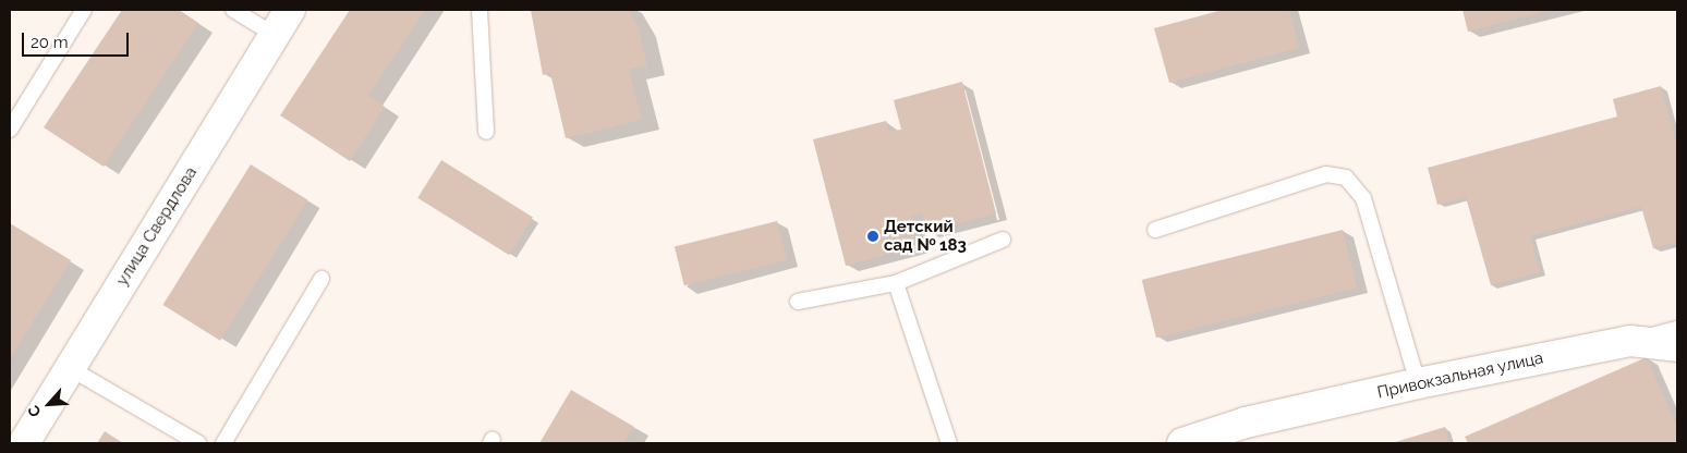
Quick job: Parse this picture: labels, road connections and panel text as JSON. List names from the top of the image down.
{
  "streets": {
    "street": ["улица Свердлова", "Привокзальная улица"]
  },
  "places": ["Детский сад № 183"],
  "scale_bar": "20 m",
  "north": "bottom left"
}
